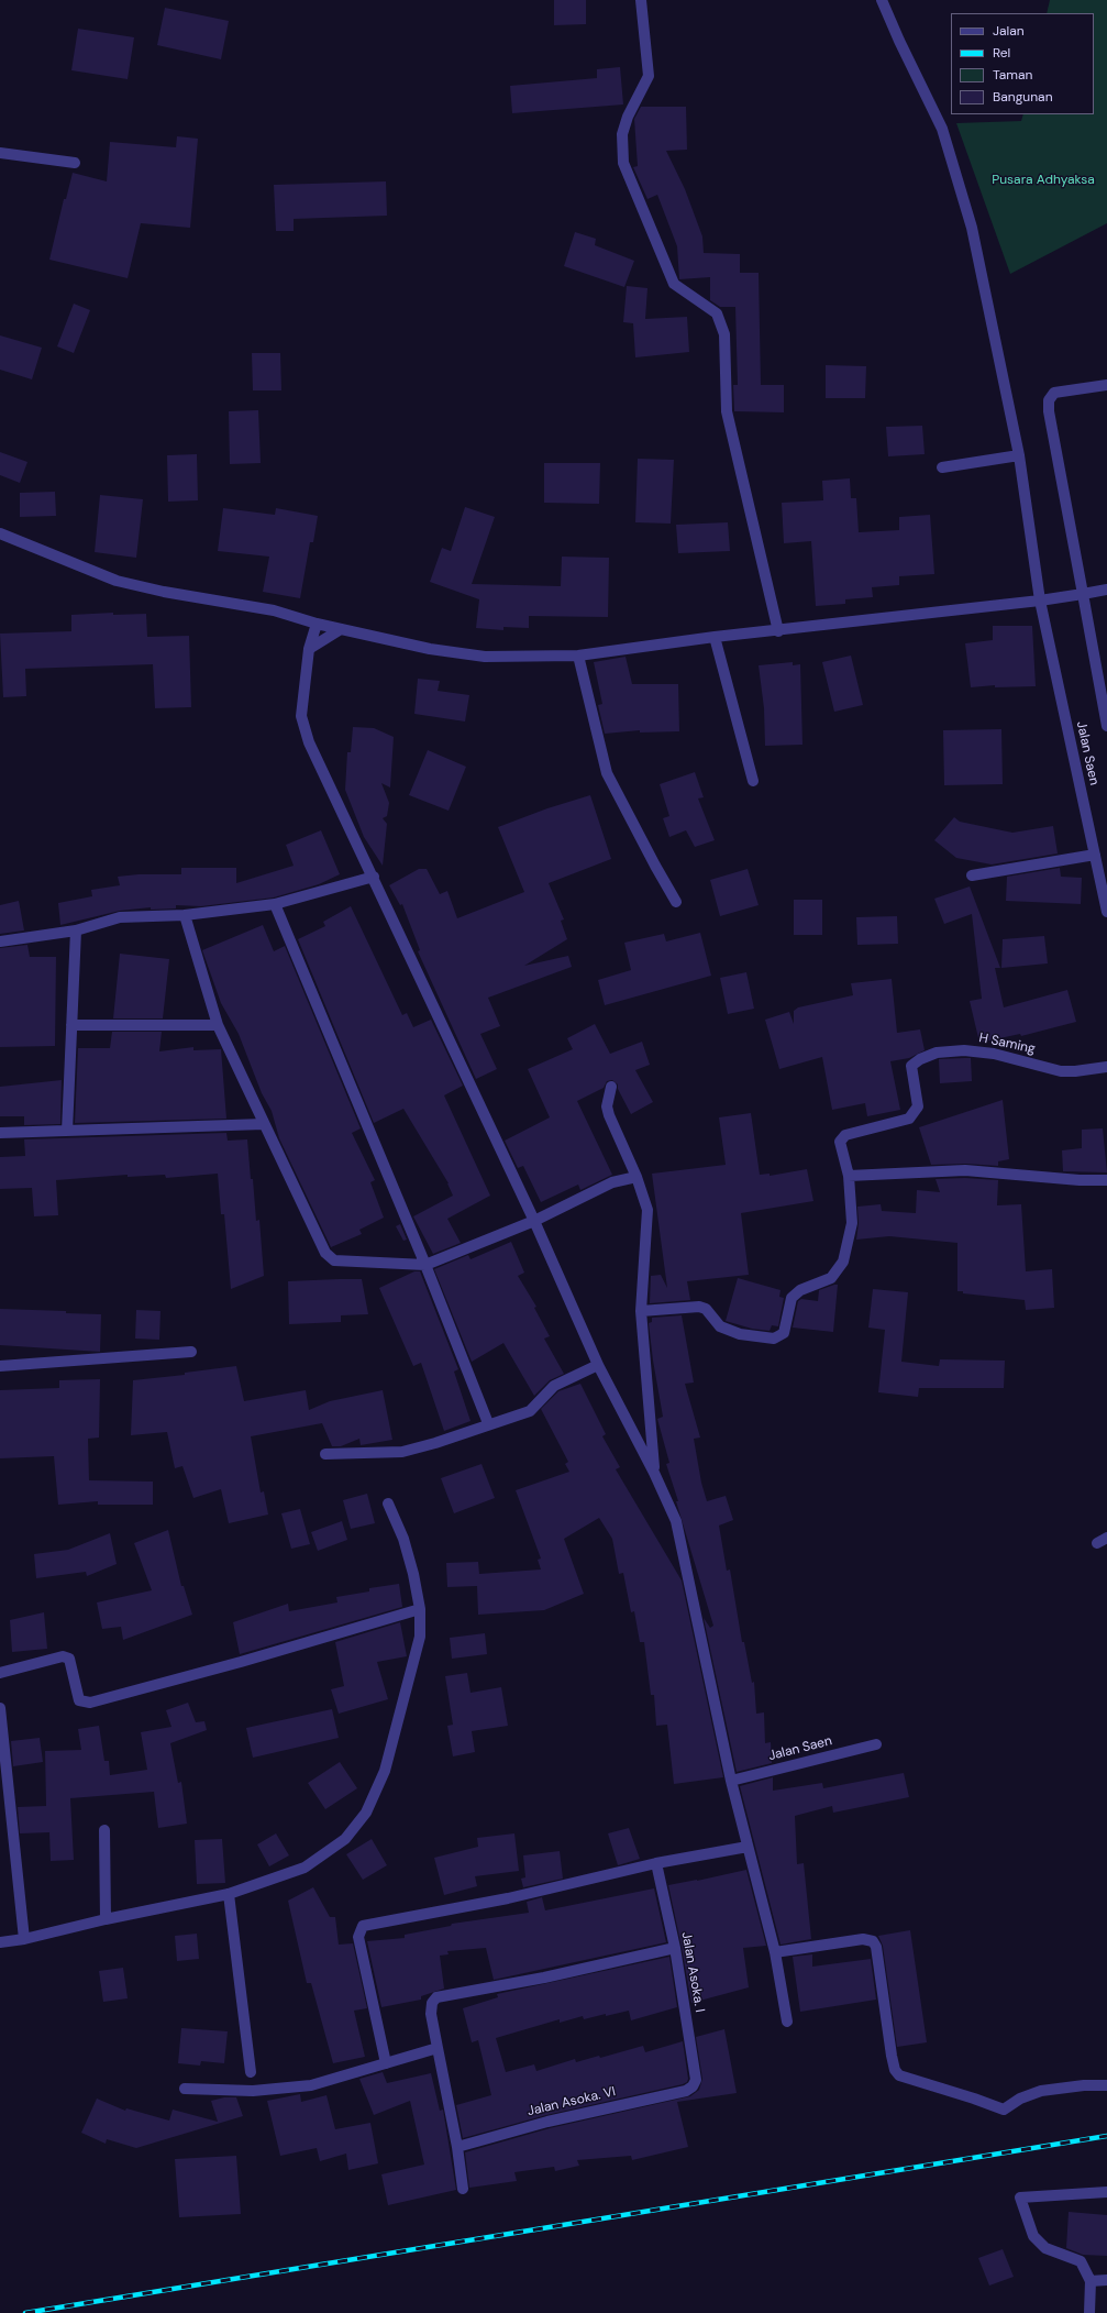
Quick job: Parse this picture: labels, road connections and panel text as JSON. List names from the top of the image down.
{
  "streets": {
    "street": [
      "Jalan Saen",
      "H Saming",
      "Jalan Asoka. I",
      "Jalan Asoka. VI"
    ]
  },
  "crossings": [
    ["Jalan Asoka. I", "Jalan Asoka. VI"]
  ],
  "parks": ["Pusara Adhyaksa"],
  "legend": [
    "Jalan",
    "Rel",
    "Taman",
    "Bangunan"
  ]
}
